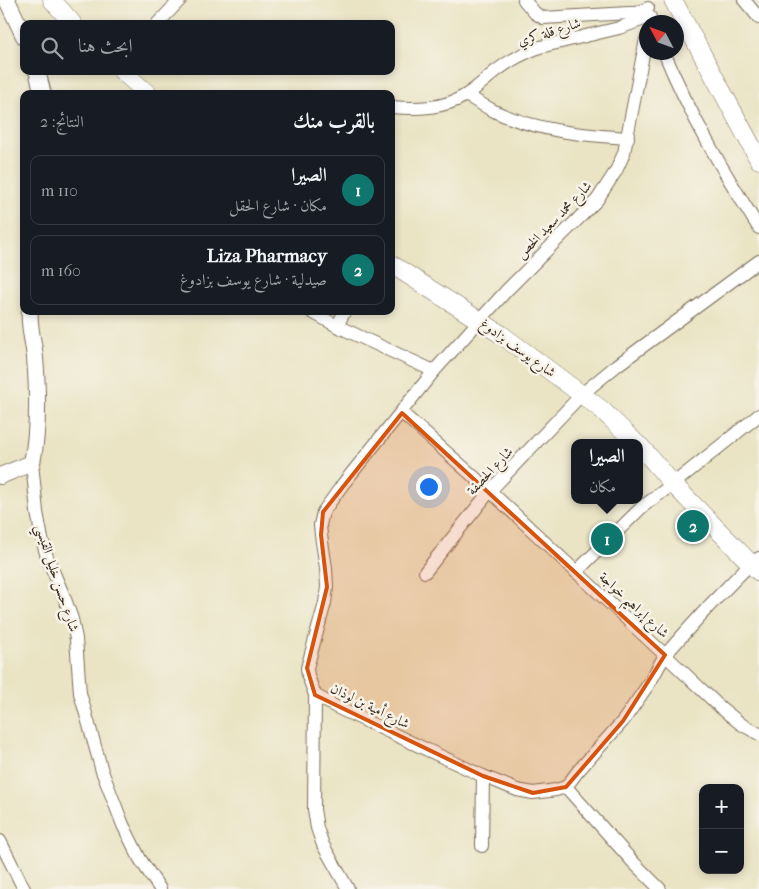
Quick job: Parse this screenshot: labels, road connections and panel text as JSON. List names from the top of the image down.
{
  "streets": {
    "main road": ["شارع يوسف بزادوغ"],
    "street": [
      "شارع قلة كري",
      "شارع محمد سعيد الخص",
      "شارع الحصفة",
      "شارع حسن خليل القيسي",
      "شارع إبراهيم خواجة",
      "شارع أمية بن لوذان"
    ]
  },
  "crossings": [
    ["شارع محمد سعيد الخص", "شارع يوسف بزادوغ"],
    ["شارع محمد سعيد الخص", "شارع أمية بن لوذان"],
    ["شارع يوسف بزادوغ", "شارع الحصفة"],
    ["شارع يوسف بزادوغ", "شارع أمية بن لوذان"],
    ["شارع الحصفة", "شارع إبراهيم خواجة"],
    ["شارع إبراهيم خواجة", "شارع أمية بن لوذان"]
  ],
  "north": "top left",
  "page": {
    "search": "ابحث هنا",
    "heading": ["بالقرب منك", "النتائج: 2"],
    "list": [
      {
        "mark": "1",
        "name": "الصيرا",
        "note": "مكان · شارع الحقل",
        "value": "110 m"
      },
      {
        "mark": "2",
        "name": "Liza Pharmacy",
        "note": "صيدلية · شارع يوسف بزادوغ",
        "value": "160 m"
      }
    ],
    "popup": ["الصيرا", "مكان"],
    "pins": ["2", "1"],
    "map_buttons": ["+", "−"]
  }
}
